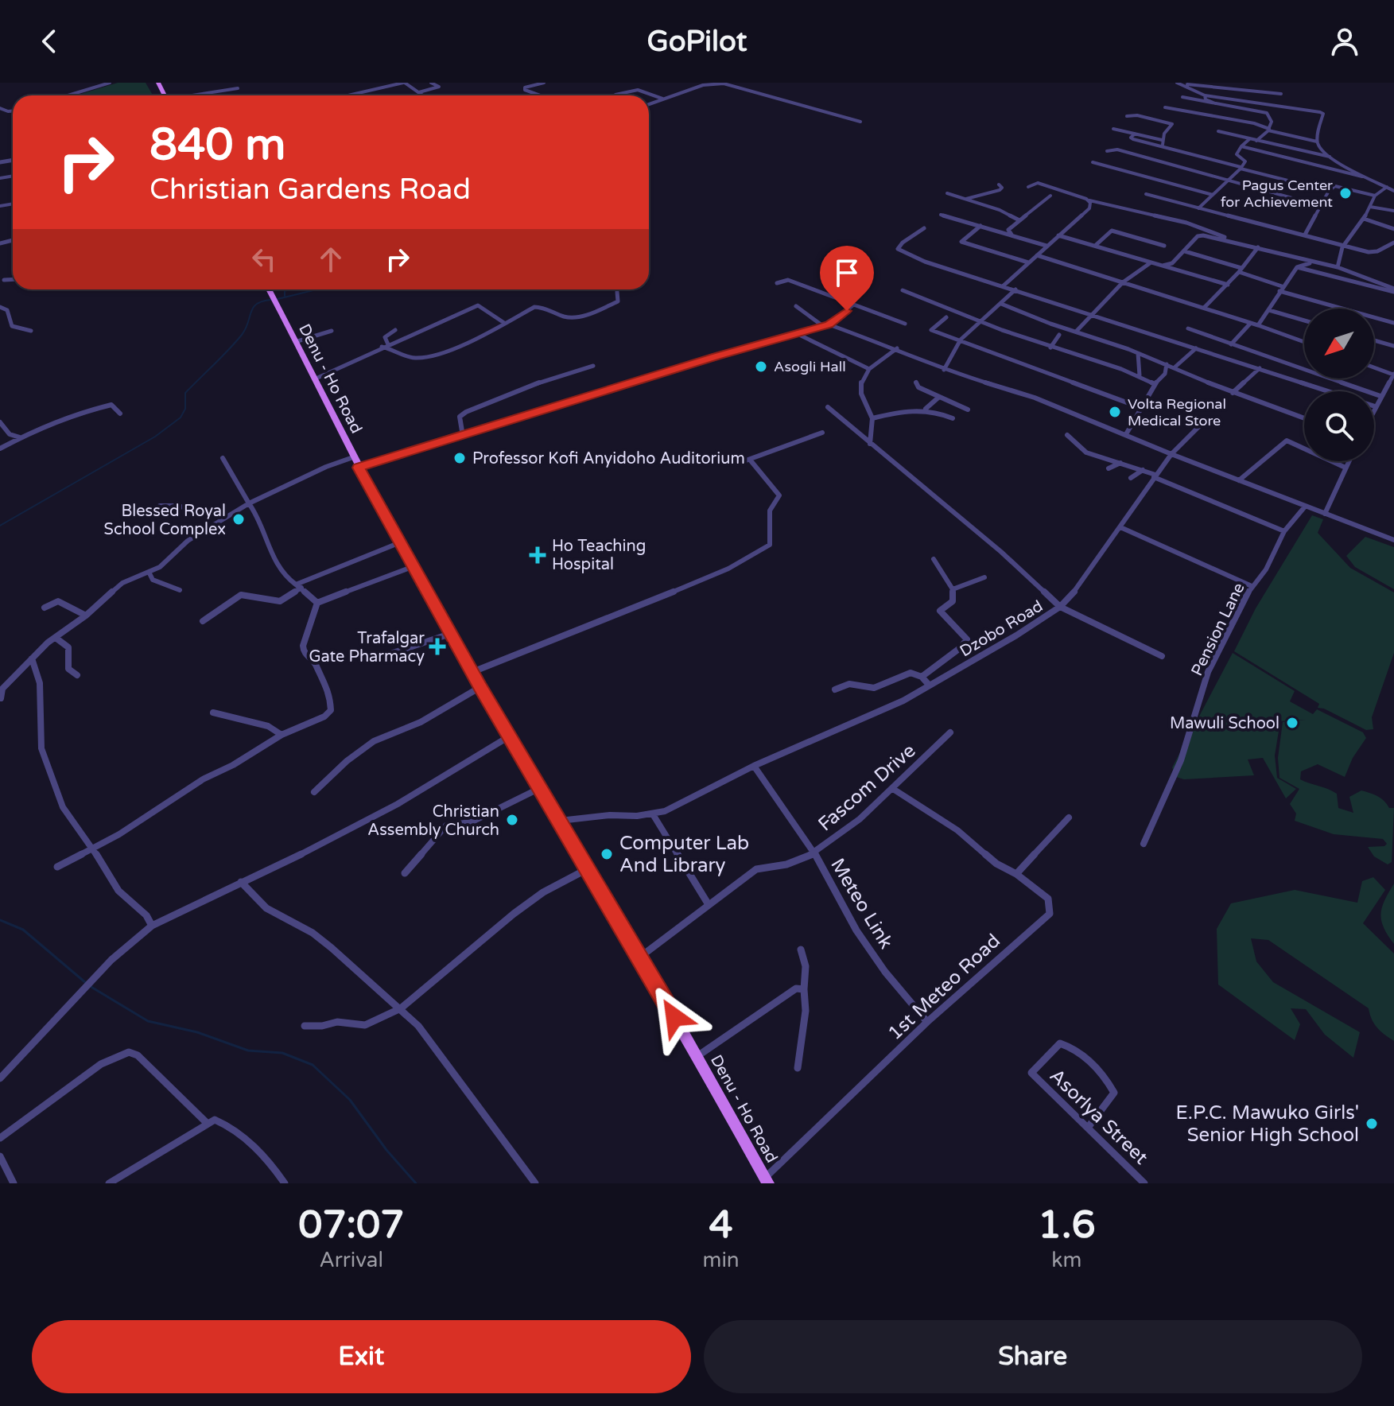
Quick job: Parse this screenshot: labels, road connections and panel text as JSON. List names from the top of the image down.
{
  "streets": {
    "main road": ["Denu - Ho Road"],
    "street": [
      "Dzobo Road",
      "Pension Lane",
      "Fascom Drive",
      "Meteo Link",
      "1st Meteo Road",
      "Asorlya Street"
    ]
  },
  "crossings": [
    ["Denu - Ho Road", "Dzobo Road"],
    ["Denu - Ho Road", "Fascom Drive"],
    ["Denu - Ho Road", "1st Meteo Road"],
    ["Dzobo Road", "Meteo Link"],
    ["Fascom Drive", "Meteo Link"],
    ["Meteo Link", "1st Meteo Road"]
  ],
  "places": {
    "other": [
      "Pagus Center for Achievement",
      "Asogli Hall",
      "Volta Regional Medical Store",
      "Professor Kofi Anyidoho Auditorium",
      "Blessed Royal School Complex",
      "Mawuli School",
      "Christian Assembly Church",
      "Computer Lab And Library",
      "E.P.C. Mawuko Girls' Senior High School"
    ],
    "health": ["Ho Teaching Hospital", "Trafalgar Gate Pharmacy"]
  },
  "north": "bottom left",
  "page": {
    "header": "GoPilot",
    "turn": ["840 m", "Christian Gardens Road"],
    "eta": [
      "07:07",
      "Arrival",
      "4",
      "min",
      "1.6",
      "km"
    ],
    "buttons": ["Exit", "Share"]
  }
}
